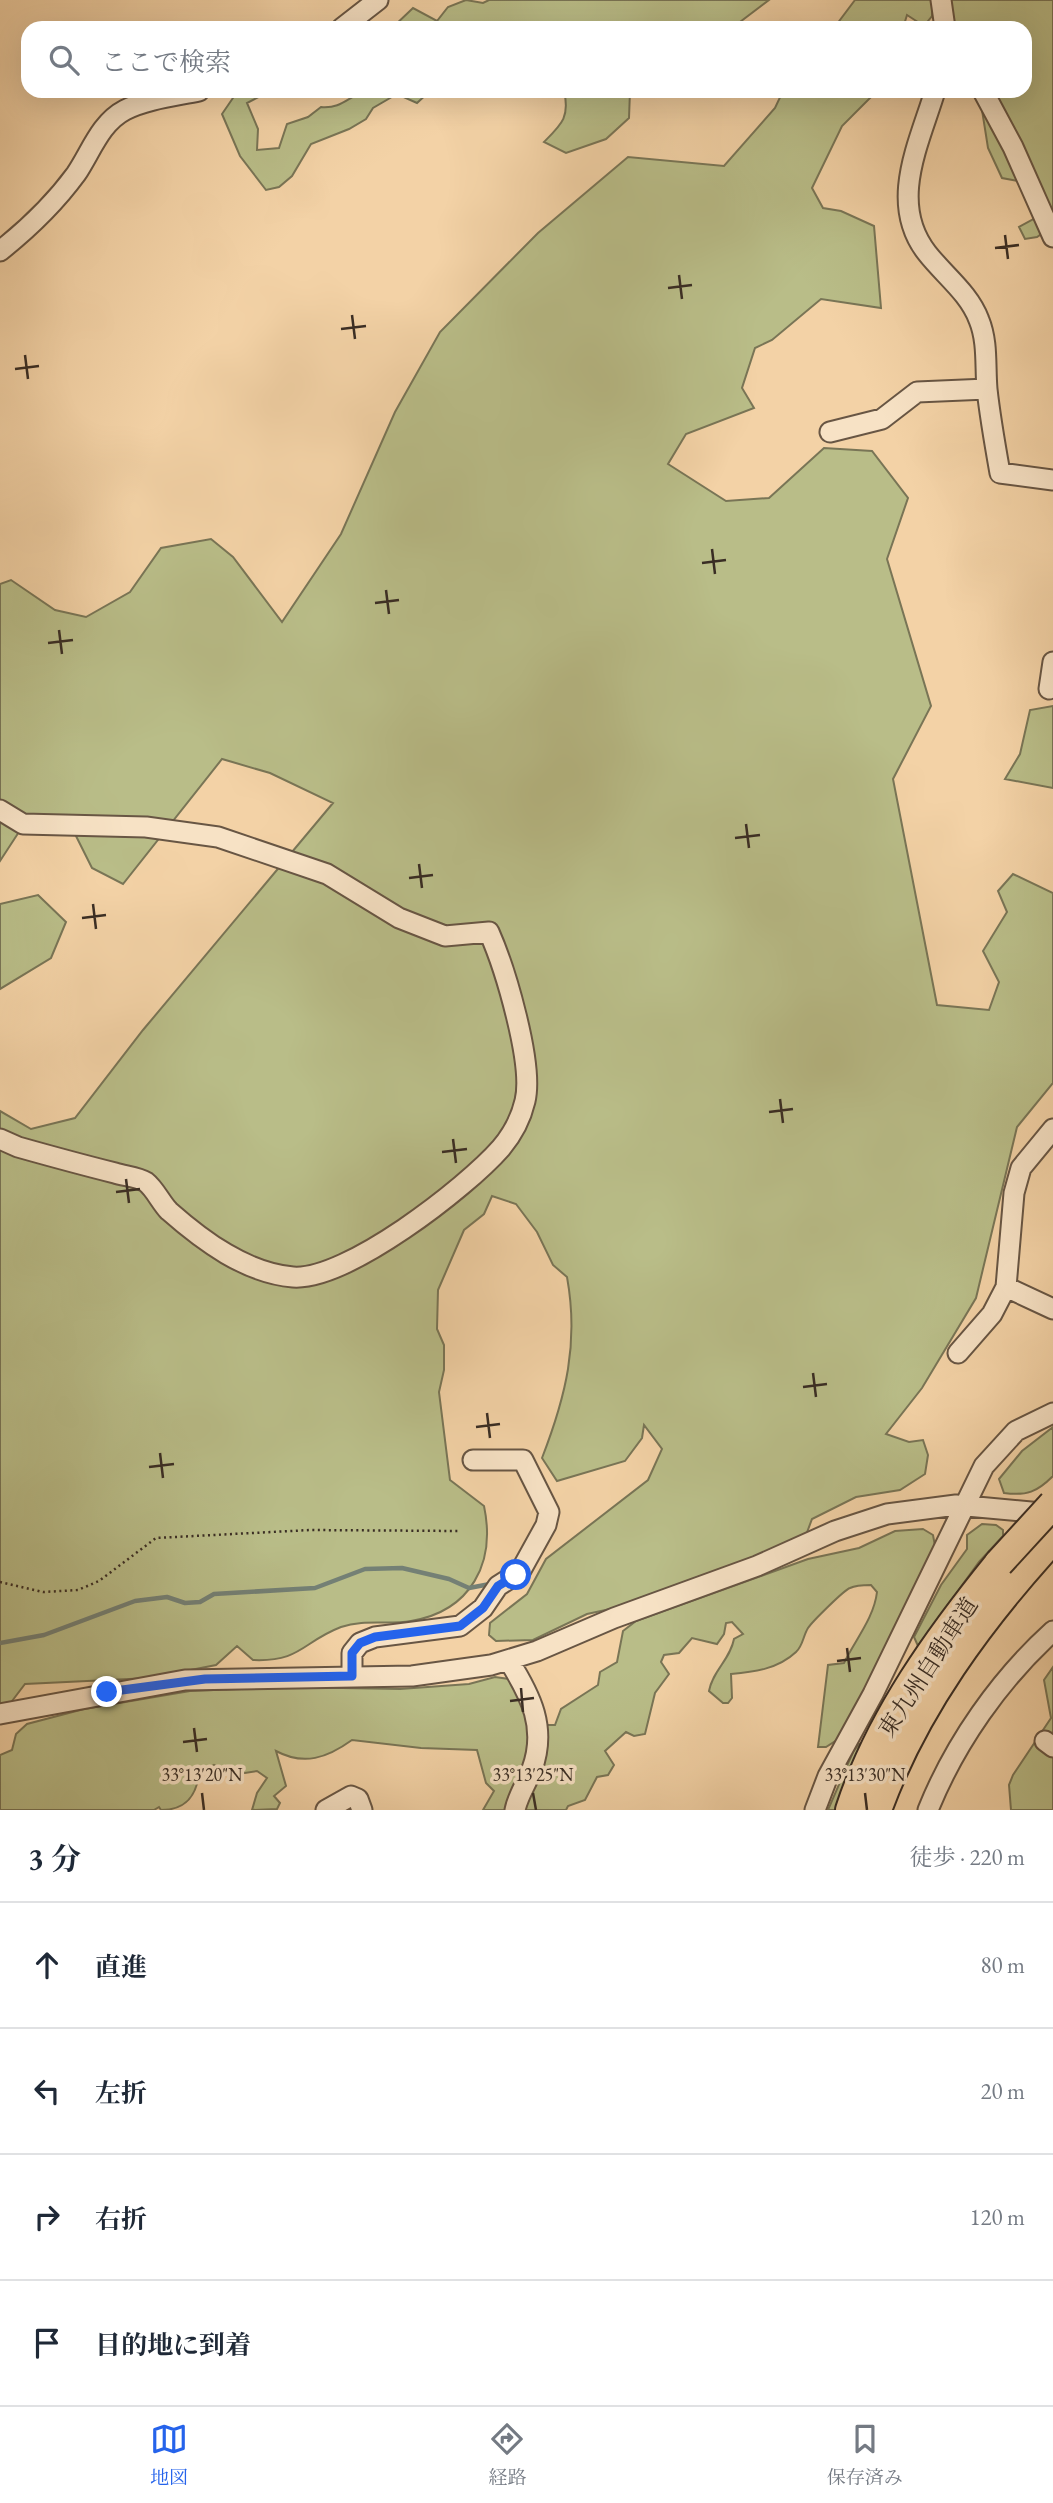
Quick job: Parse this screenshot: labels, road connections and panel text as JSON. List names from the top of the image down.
{
  "streets": {
    "highway": ["東九州自動車道"]
  },
  "page": {
    "search": "ここで検索",
    "heading": ["3 分", "徒歩 · 220 m"],
    "list": [
      ["直進", "80 m"],
      ["左折", "20 m"],
      ["右折", "120 m"],
      "目的地に到着"
    ],
    "nav": ["地図", "経路", "保存済み"]
  },
  "coordinates": ["33°13'20\"N", "33°13'25\"N", "33°13'30\"N"]
}
